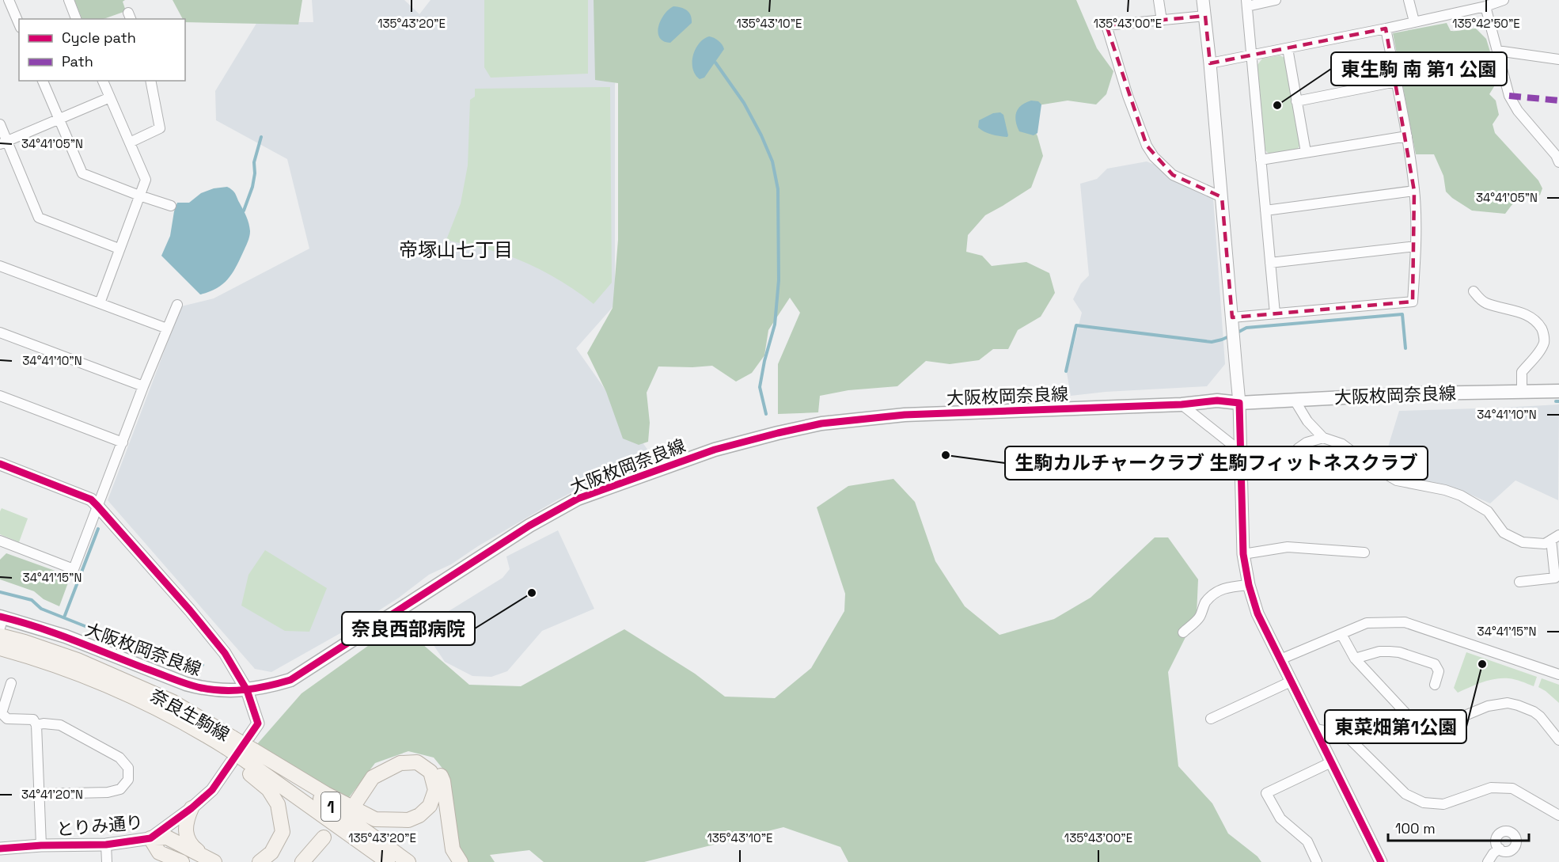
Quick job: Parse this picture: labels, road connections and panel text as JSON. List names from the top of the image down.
{
  "streets": {
    "main road": ["大阪枚岡奈良線", "奈良生駒線", "1"],
    "street": ["とりみ通り"]
  },
  "crossings": [
    ["大阪枚岡奈良線", "奈良生駒線"],
    ["大阪枚岡奈良線", "とりみ通り"]
  ],
  "districts": ["帝塚山七丁目"],
  "places": [
    "東生駒 南 第1 公園",
    "生駒カルチャークラブ 生駒フィットネスクラブ",
    "奈良西部病院",
    "東菜畑第1公園"
  ],
  "legend": ["Cycle path", "Path"],
  "scale_bar": "100 m",
  "coordinates": [
    "135°43'20\"E",
    "135°43'10\"E",
    "135°43'00\"E",
    "135°42'50\"E",
    "34°41'05\"N",
    "34°41'10\"N",
    "34°41'15\"N",
    "34°41'20\"N"
  ]
}
